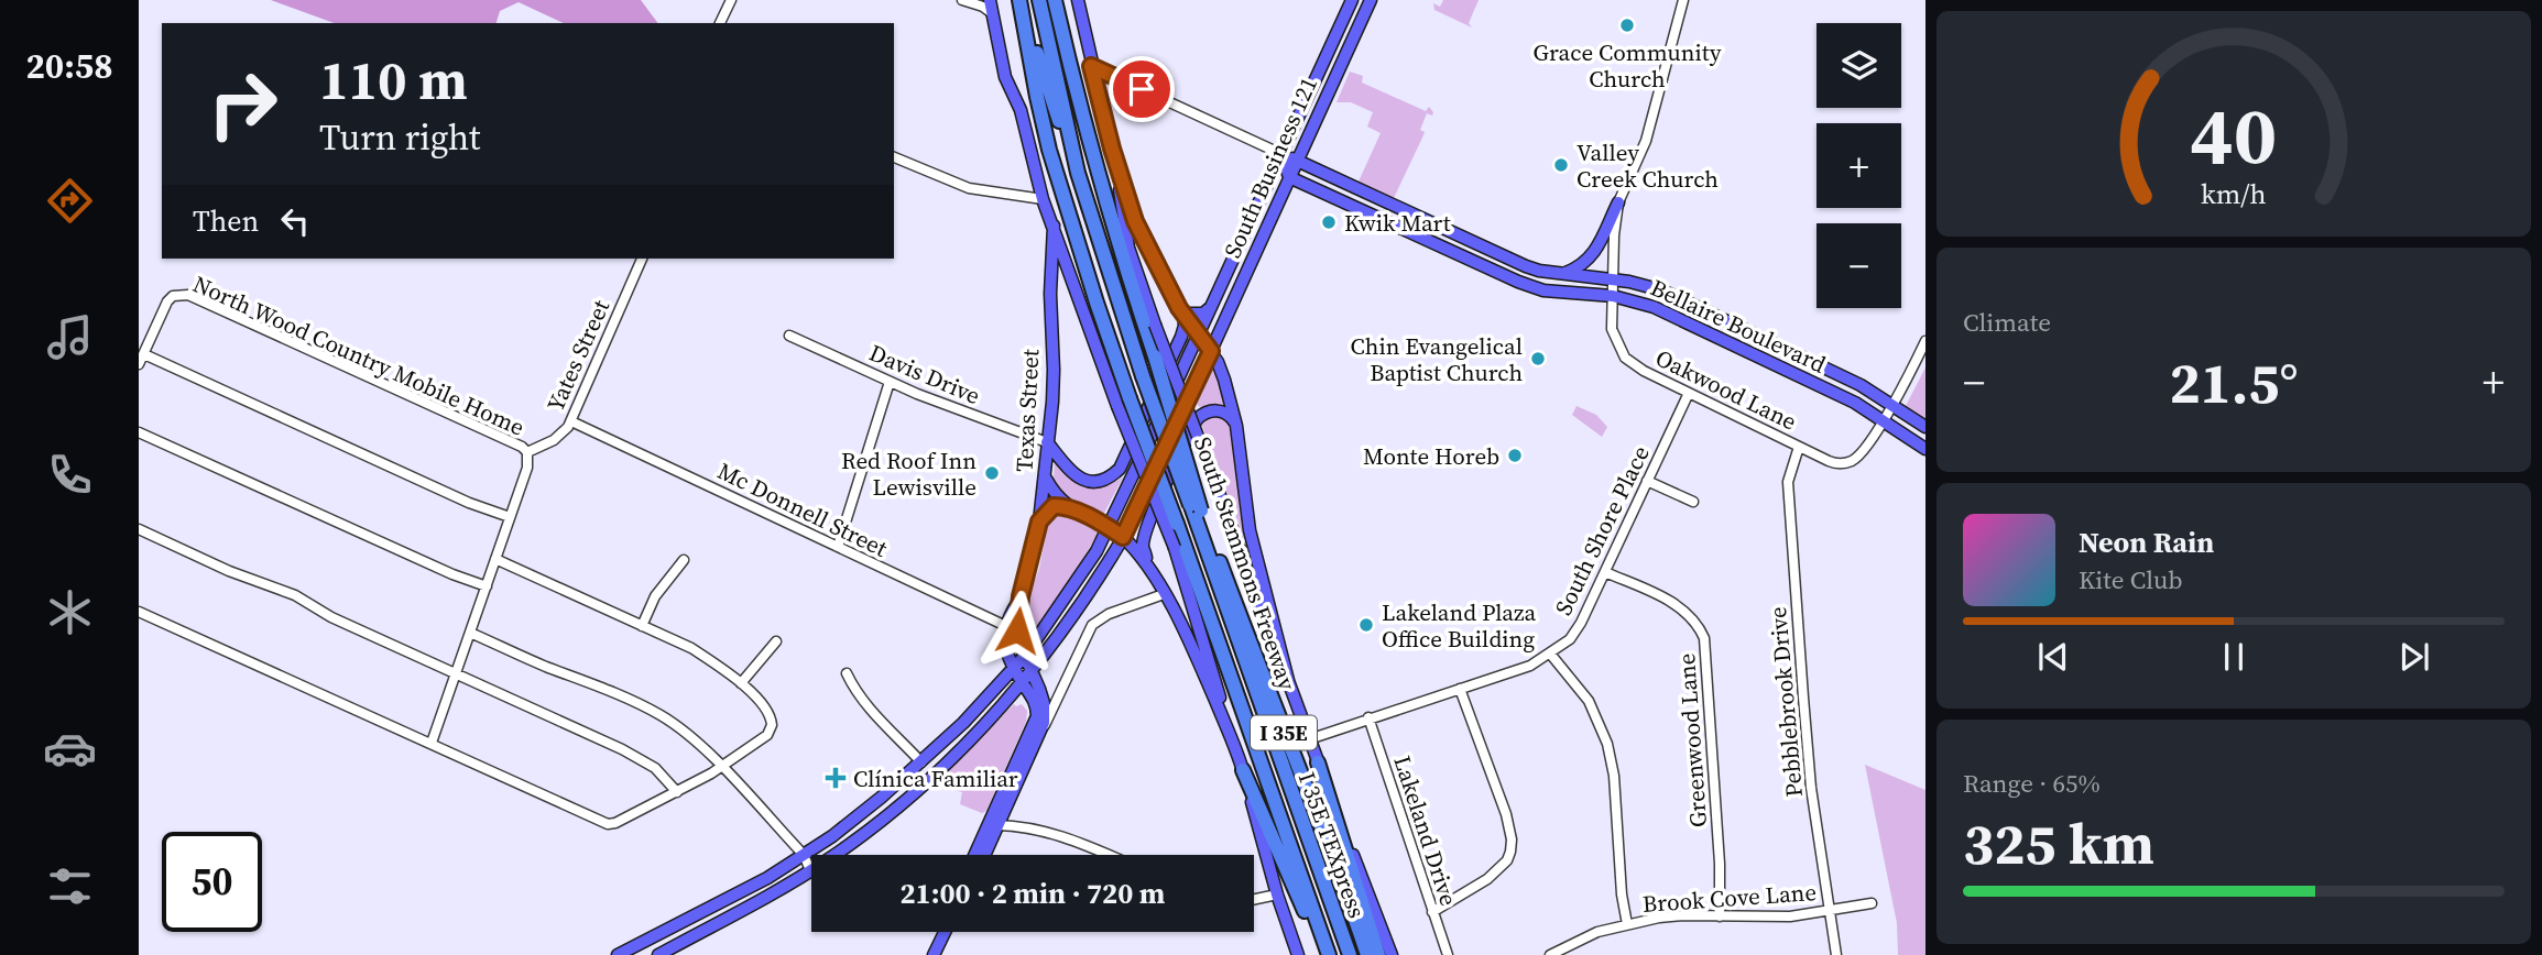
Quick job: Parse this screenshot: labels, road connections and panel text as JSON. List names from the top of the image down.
{
  "streets": {
    "highway": ["South Stemmons Freeway", "I 35E", "I 35E TEXpress"],
    "main road": ["South Business 121", "Bellaire Boulevard", "Texas Street"],
    "street": [
      "North Wood Country Mobile Home",
      "Yates Street",
      "Davis Drive",
      "Oakwood Lane",
      "Mc Donnell Street",
      "South Shore Place",
      "Pebblebrook Drive",
      "Greenwood Lane",
      "Lakeland Drive",
      "Brook Cove Lane"
    ]
  },
  "crossings": [
    ["South Business 121", "Bellaire Boulevard"],
    ["South Business 121", "Texas Street"],
    ["South Business 121", "South Stemmons Freeway"],
    ["Bellaire Boulevard", "Oakwood Lane"],
    ["Bellaire Boulevard", "South Stemmons Freeway"],
    ["North Wood Country Mobile Home", "Yates Street"],
    ["Yates Street", "Mc Donnell Street"],
    ["Davis Drive", "Texas Street"],
    ["Oakwood Lane", "South Shore Place"],
    ["Oakwood Lane", "Pebblebrook Drive"],
    ["Texas Street", "Mc Donnell Street"],
    ["South Shore Place", "South Stemmons Freeway"],
    ["South Shore Place", "Greenwood Lane"],
    ["South Shore Place", "Lakeland Drive"],
    ["South Stemmons Freeway", "I 35E TEXpress"],
    ["Pebblebrook Drive", "Brook Cove Lane"],
    ["Greenwood Lane", "Brook Cove Lane"]
  ],
  "places": {
    "other": [
      "Grace Community Church",
      "Valley Creek Church",
      "Kwik Mart",
      "Chin Evangelical Baptist Church",
      "Monte Horeb",
      "Red Roof Inn Lewisville",
      "Lakeland Plaza Office Building"
    ],
    "health": ["Clínica Familiar"]
  },
  "page": {
    "tabs": "20:58",
    "map_buttons": ["+", "−"],
    "turn": ["110 m", "Turn right"],
    "then": "Then",
    "tile": [
      "Climate",
      ["Range · 65%", "325 km"]
    ],
    "heat": ["−", "21.5°", "+"],
    "song": ["Neon Rain", "Kite Club"],
    "limit": "50",
    "trip": "21:00 · 2 min · 720 m",
    "gauge": ["40", "km/h"]
  }
}
